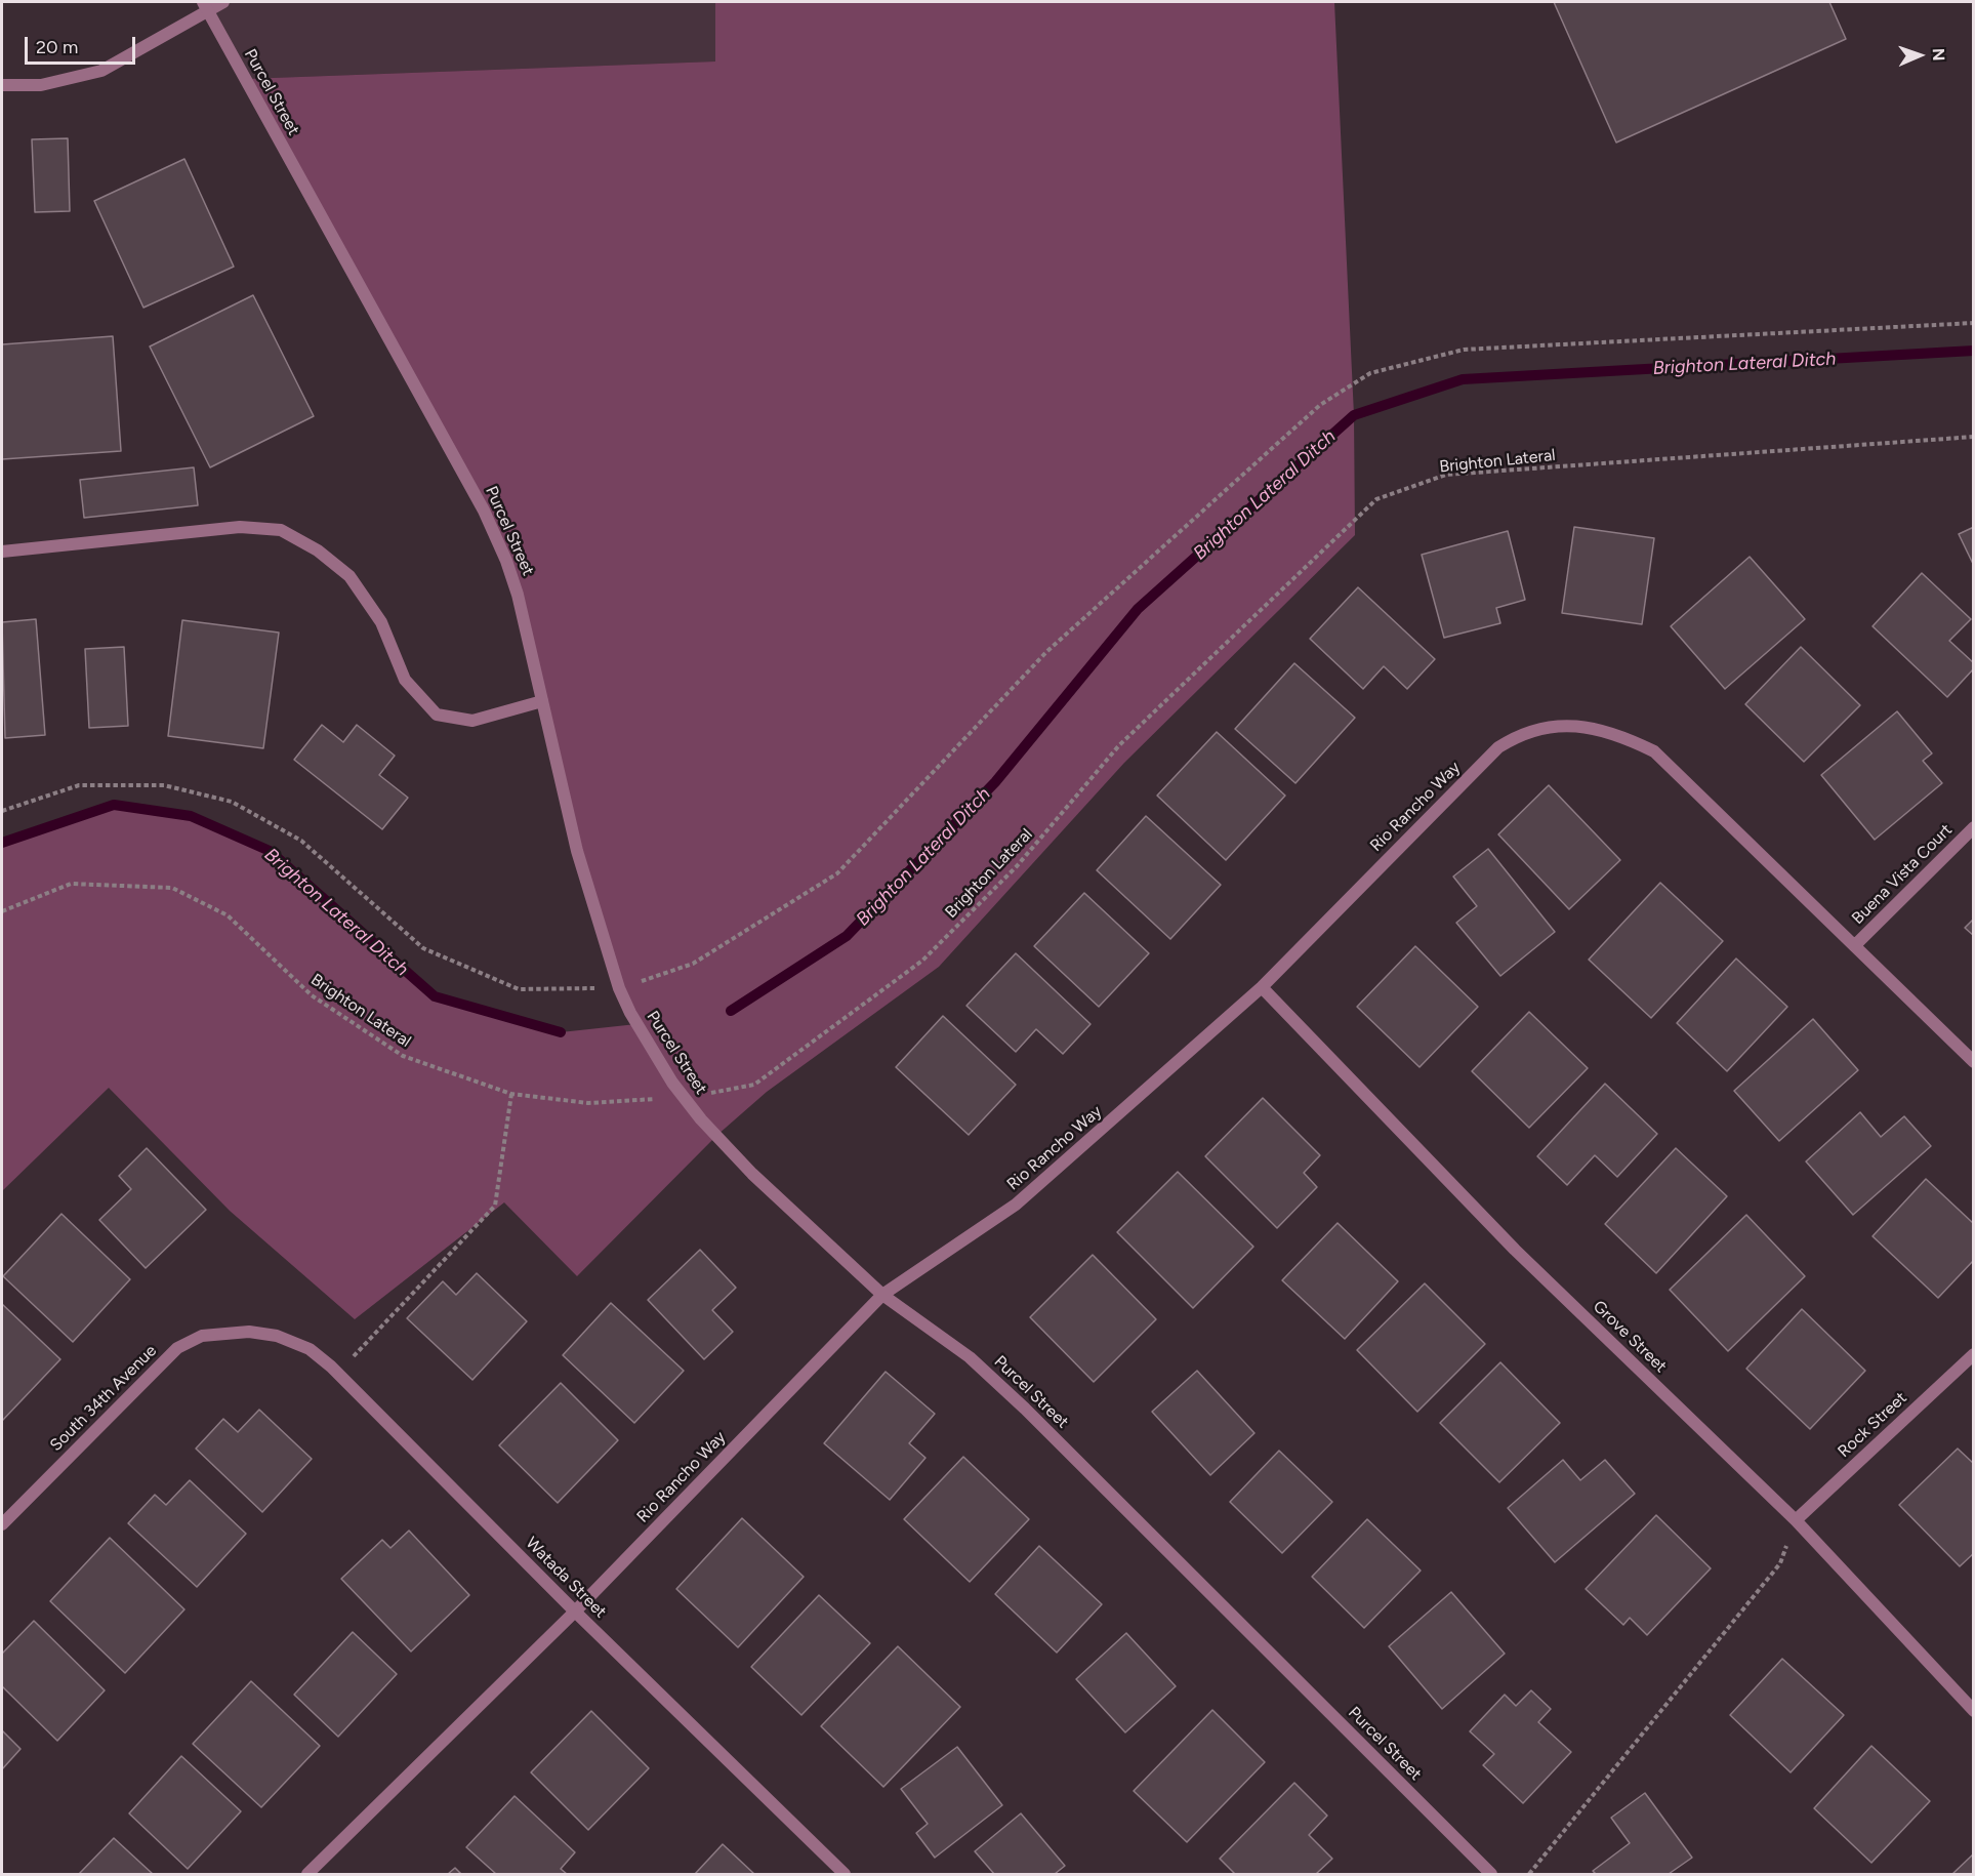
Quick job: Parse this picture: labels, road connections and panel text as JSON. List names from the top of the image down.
{
  "streets": {
    "street": [
      "Purcel Street",
      "Rio Rancho Way",
      "Buena Vista Court",
      "Grove Street",
      "South 34th Avenue",
      "Rock Street",
      "Watada Street"
    ],
    "path": ["Brighton Lateral"]
  },
  "crossings": [
    ["Purcel Street", "Brighton Lateral"],
    ["Purcel Street", "Rio Rancho Way"],
    ["Rio Rancho Way", "Buena Vista Court"],
    ["Rio Rancho Way", "Grove Street"],
    ["Rio Rancho Way", "Watada Street"],
    ["Grove Street", "Rock Street"],
    ["South 34th Avenue", "Watada Street"]
  ],
  "water": ["Brighton Lateral Ditch"],
  "scale_bar": "20 m",
  "north": "right"
}
